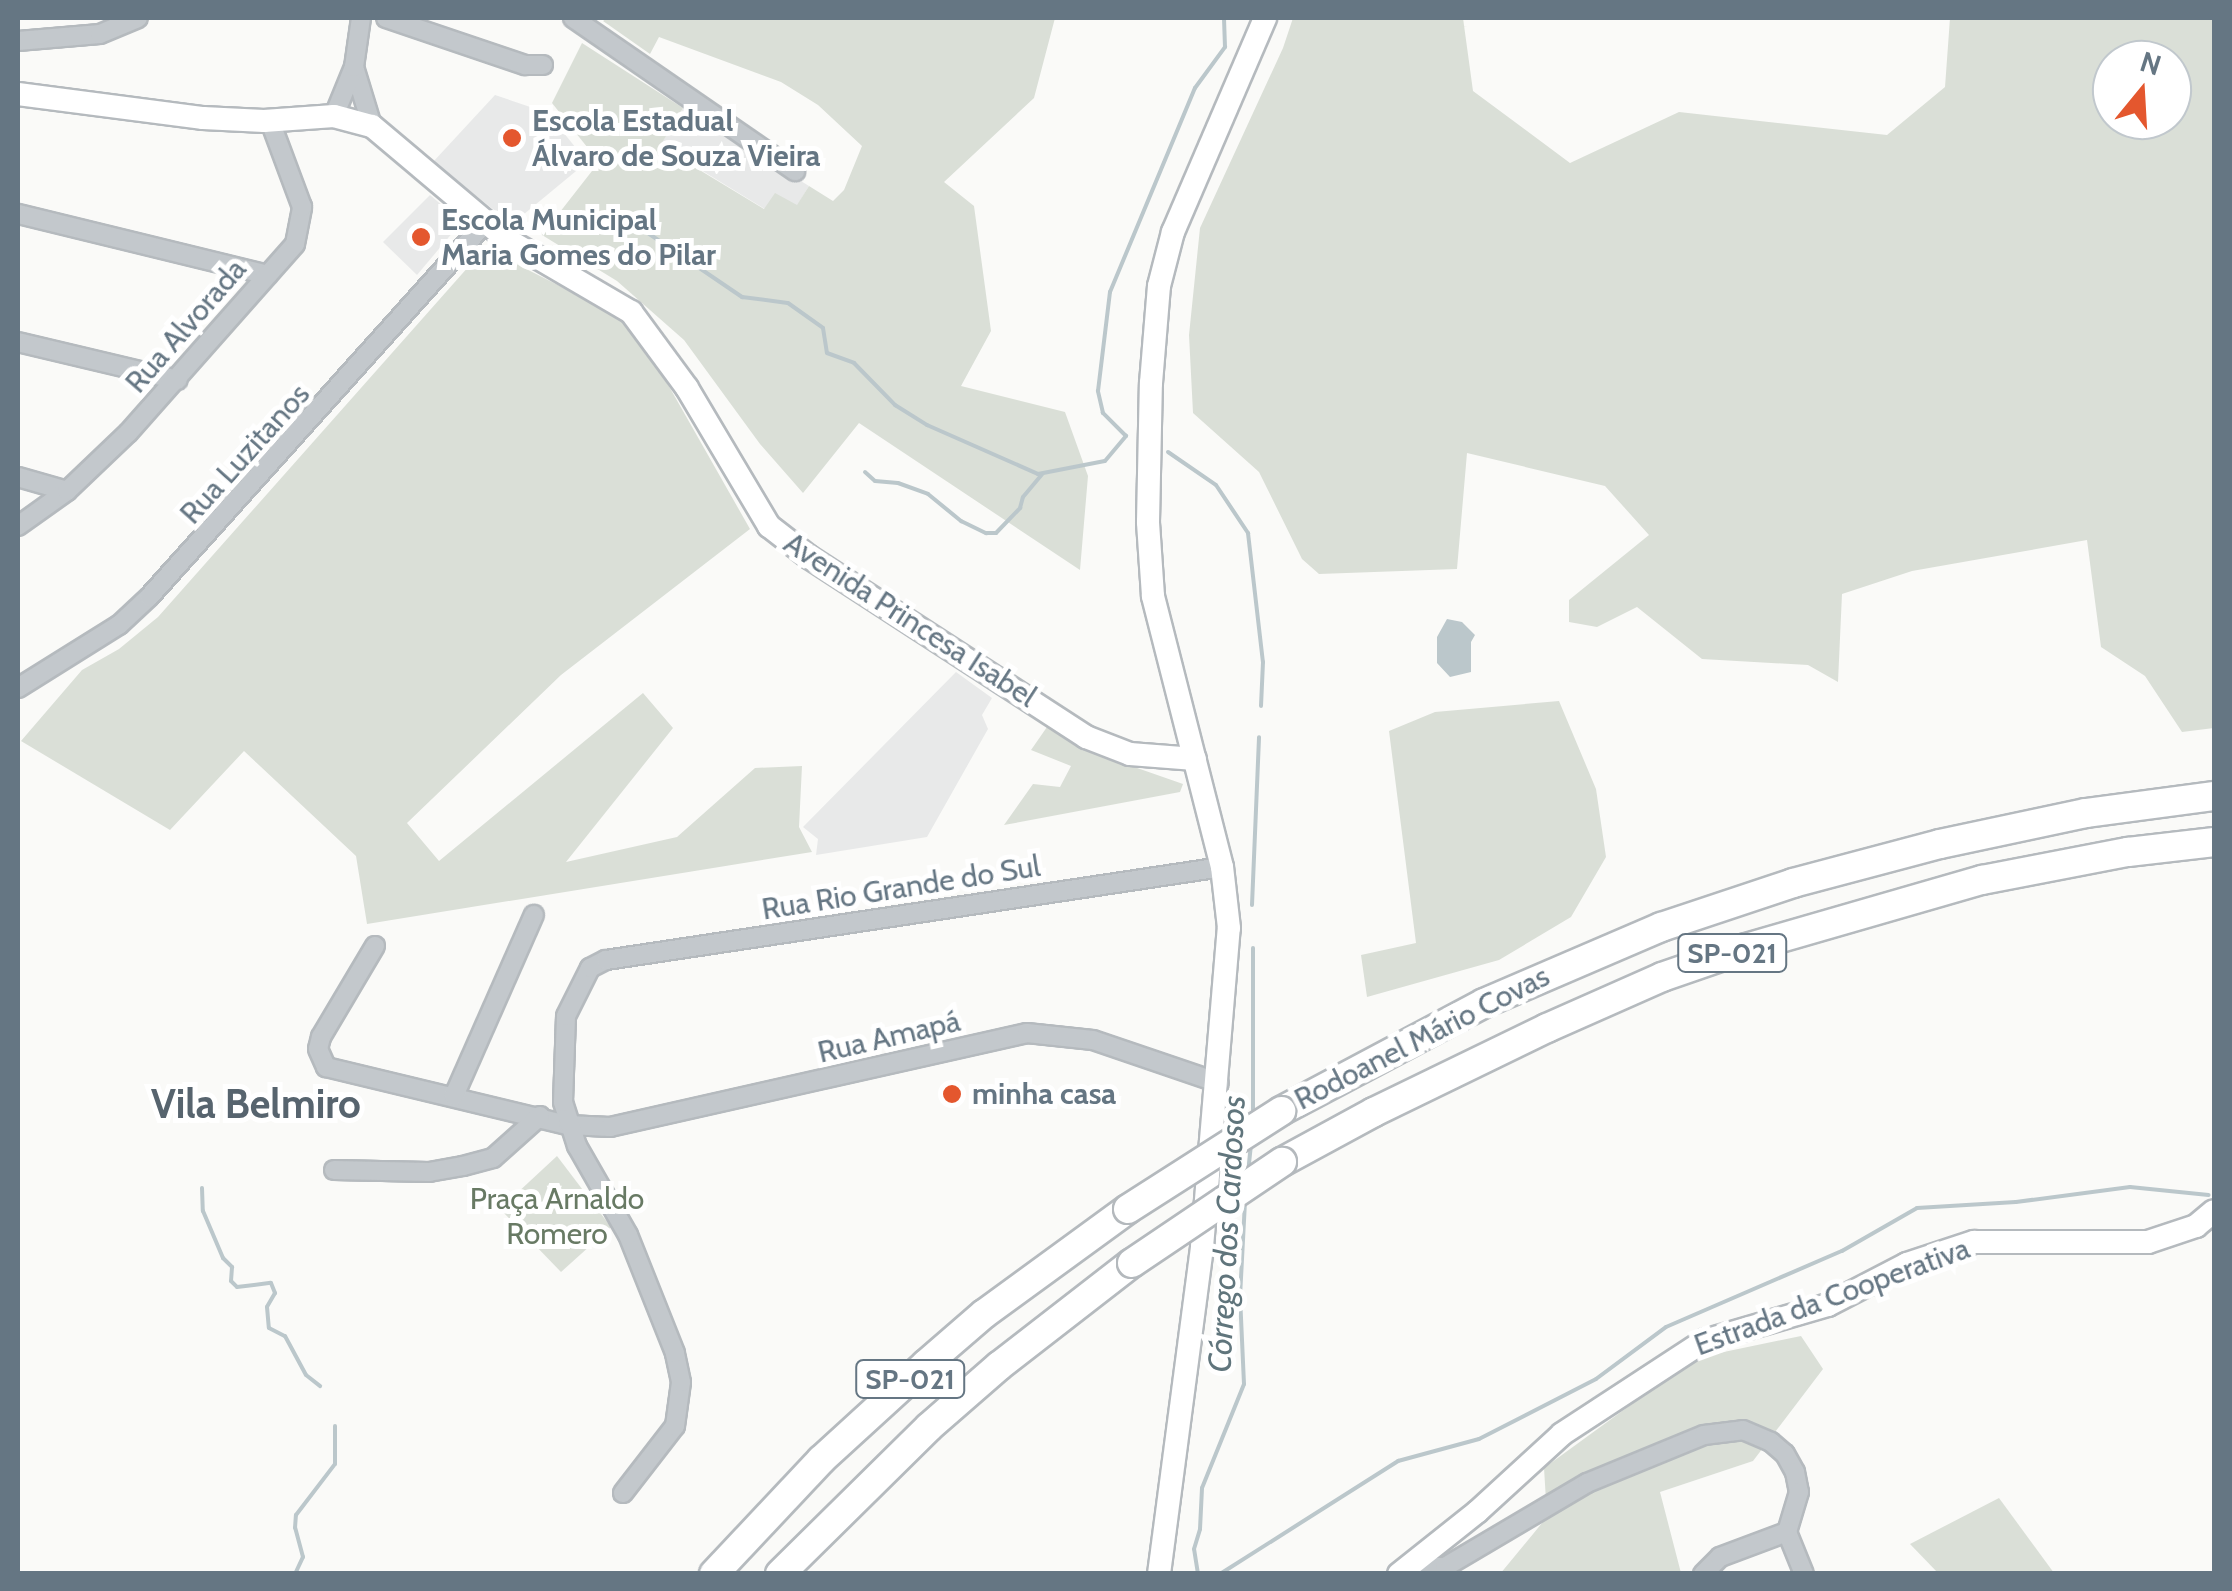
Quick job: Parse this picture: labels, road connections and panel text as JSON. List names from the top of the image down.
{
  "streets": {
    "highway": ["SP-021", "Rodoanel Mário Covas"],
    "main road": ["Avenida Princesa Isabel", "Estrada da Cooperativa"],
    "street": [
      "Rua Alvorada",
      "Rua Luzitanos",
      "Rua Rio Grande do Sul",
      "Rua Amapá"
    ]
  },
  "crossings": [
    ["Rua Alvorada", "Avenida Princesa Isabel"],
    ["Rua Luzitanos", "Avenida Princesa Isabel"],
    ["Rua Rio Grande do Sul", "Rua Amapá"]
  ],
  "districts": ["Vila Belmiro"],
  "water": ["Córrego dos Cardosos"],
  "parks": ["Praça Arnaldo Romero"],
  "places": ["Escola Estadual Álvaro de Souza Vieira", "Escola Municipal Maria Gomes do Pilar", "minha casa"],
  "north": "top"
}
